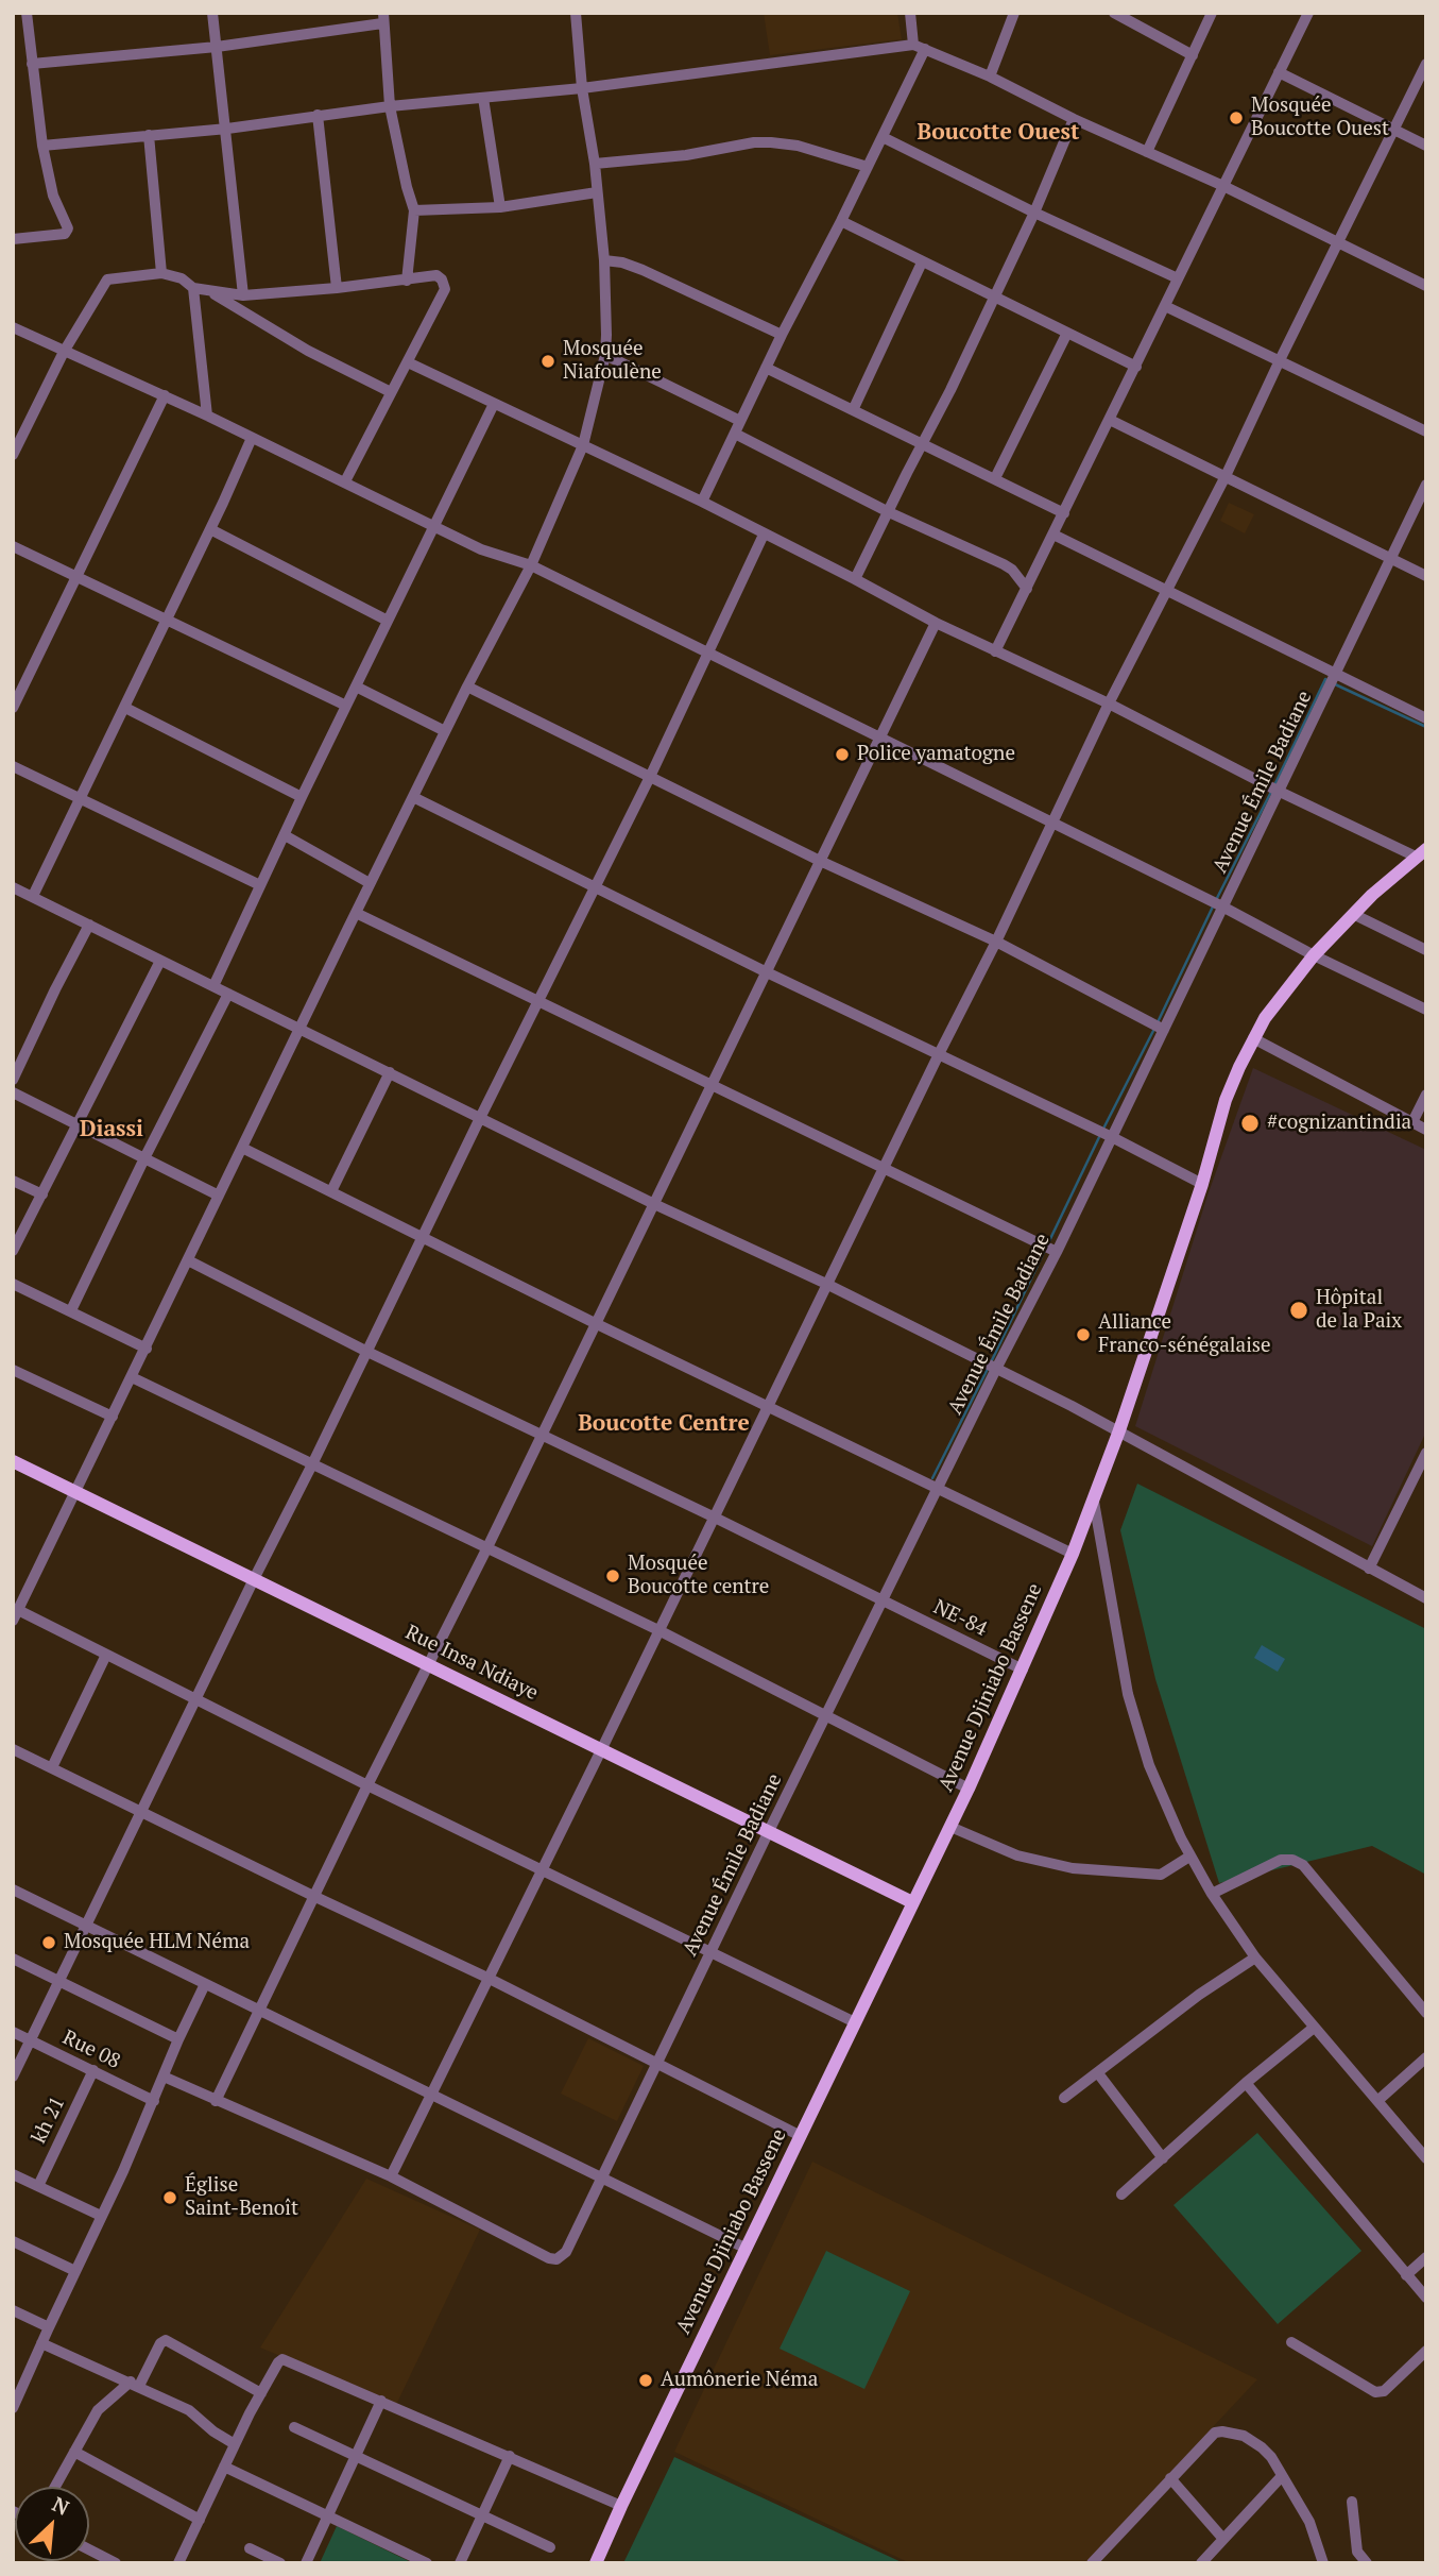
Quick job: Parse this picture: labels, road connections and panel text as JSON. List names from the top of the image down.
{
  "streets": {
    "main road": ["Rue Insa Ndiaye", "Avenue Djiniabo Bassene"],
    "street": [
      "Avenue Émile Badiane",
      "NE-84",
      "Rue 08",
      "kh 21"
    ]
  },
  "crossings": [
    ["Avenue Émile Badiane", "NE-84"],
    ["Avenue Émile Badiane", "Rue Insa Ndiaye"],
    ["NE-84", "Avenue Djiniabo Bassene"],
    ["Rue Insa Ndiaye", "Avenue Djiniabo Bassene"],
    ["Rue 08", "kh 21"]
  ],
  "districts": ["Boucotte Ouest", "Diassi", "Boucotte Centre"],
  "places": [
    "Mosquée Boucotte Ouest",
    "Mosquée Niafoulène",
    "Police yamatogne",
    "#cognizantindia",
    "Hôpital de la Paix",
    "Alliance Franco-sénégalaise",
    "Mosquée Boucotte centre",
    "Mosquée HLM Néma",
    "Église Saint-Benoît",
    "Aumônerie Néma"
  ],
  "north": "top right"
}
